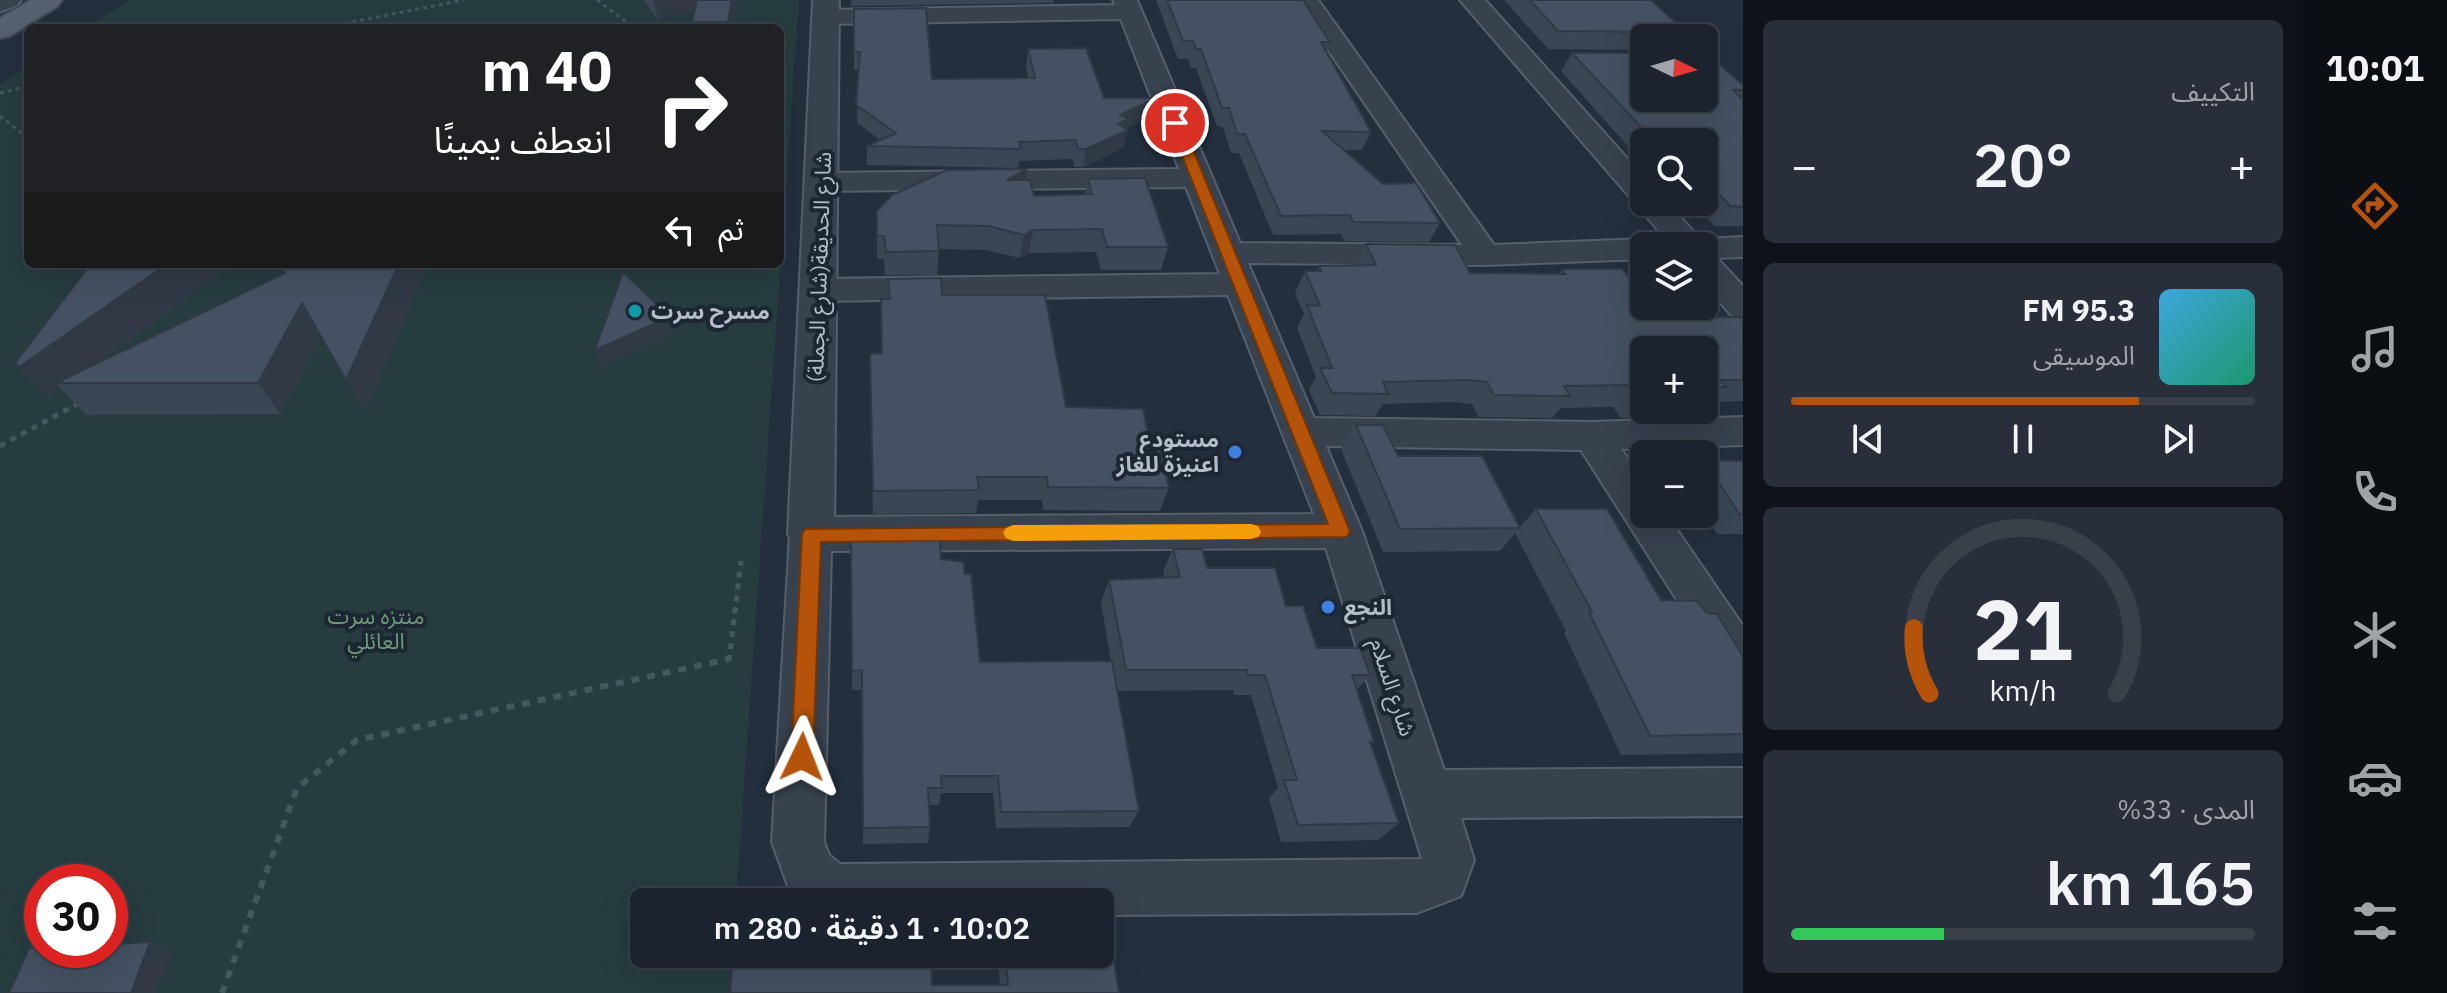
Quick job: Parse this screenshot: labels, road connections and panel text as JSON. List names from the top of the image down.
{
  "streets": {
    "street": ["شارع الحديقة(شارع الجملة)", "شارع السلام"]
  },
  "crossings": [
    ["شارع الحديقة(شارع الجملة)", "شارع السلام"]
  ],
  "parks": ["منتزه سرت العائلي"],
  "places": ["مسرح سرت", "مستودع اعنيزة للغاز", "النجع"],
  "north": "right",
  "page": {
    "tabs": "10:01",
    "tile": [
      "التكييف",
      ["المدى · 33%", "165 km"]
    ],
    "map_buttons": ["+", "−"],
    "turn": ["40 m", "انعطف يمينًا"],
    "heat": ["−", "20°", "+"],
    "then": "ثم",
    "song": ["95.3 FM", "الموسيقى"],
    "limit": "30",
    "trip": "10:02 · 1 دقيقة · 280 m",
    "gauge": ["21", "km/h"]
  }
}
